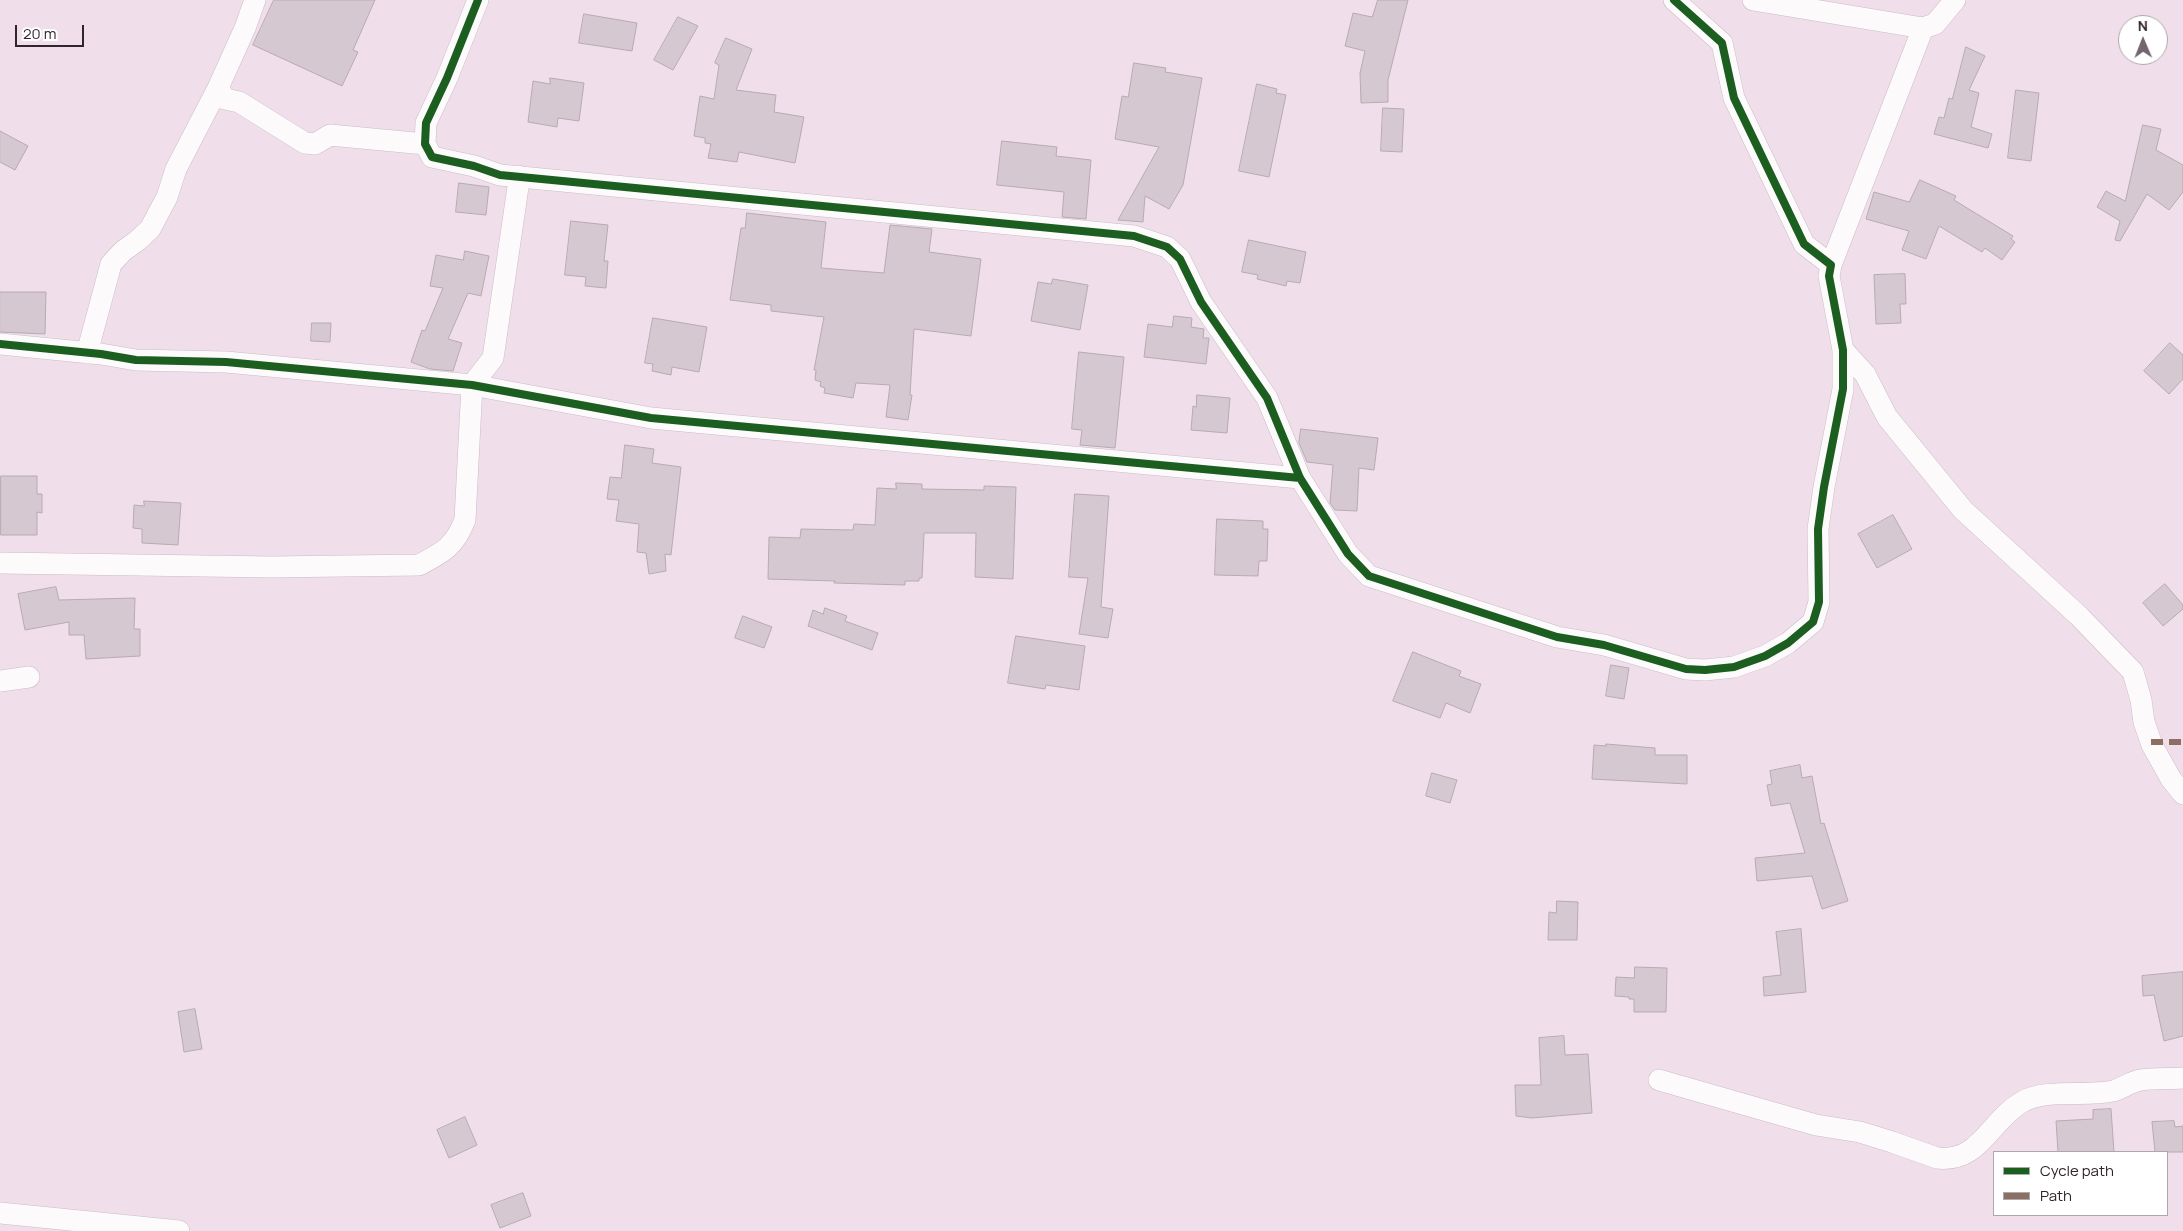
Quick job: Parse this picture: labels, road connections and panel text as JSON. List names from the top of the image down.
{
  "legend": ["Cycle path", "Path"],
  "scale_bar": "20 m",
  "north": "top"
}
